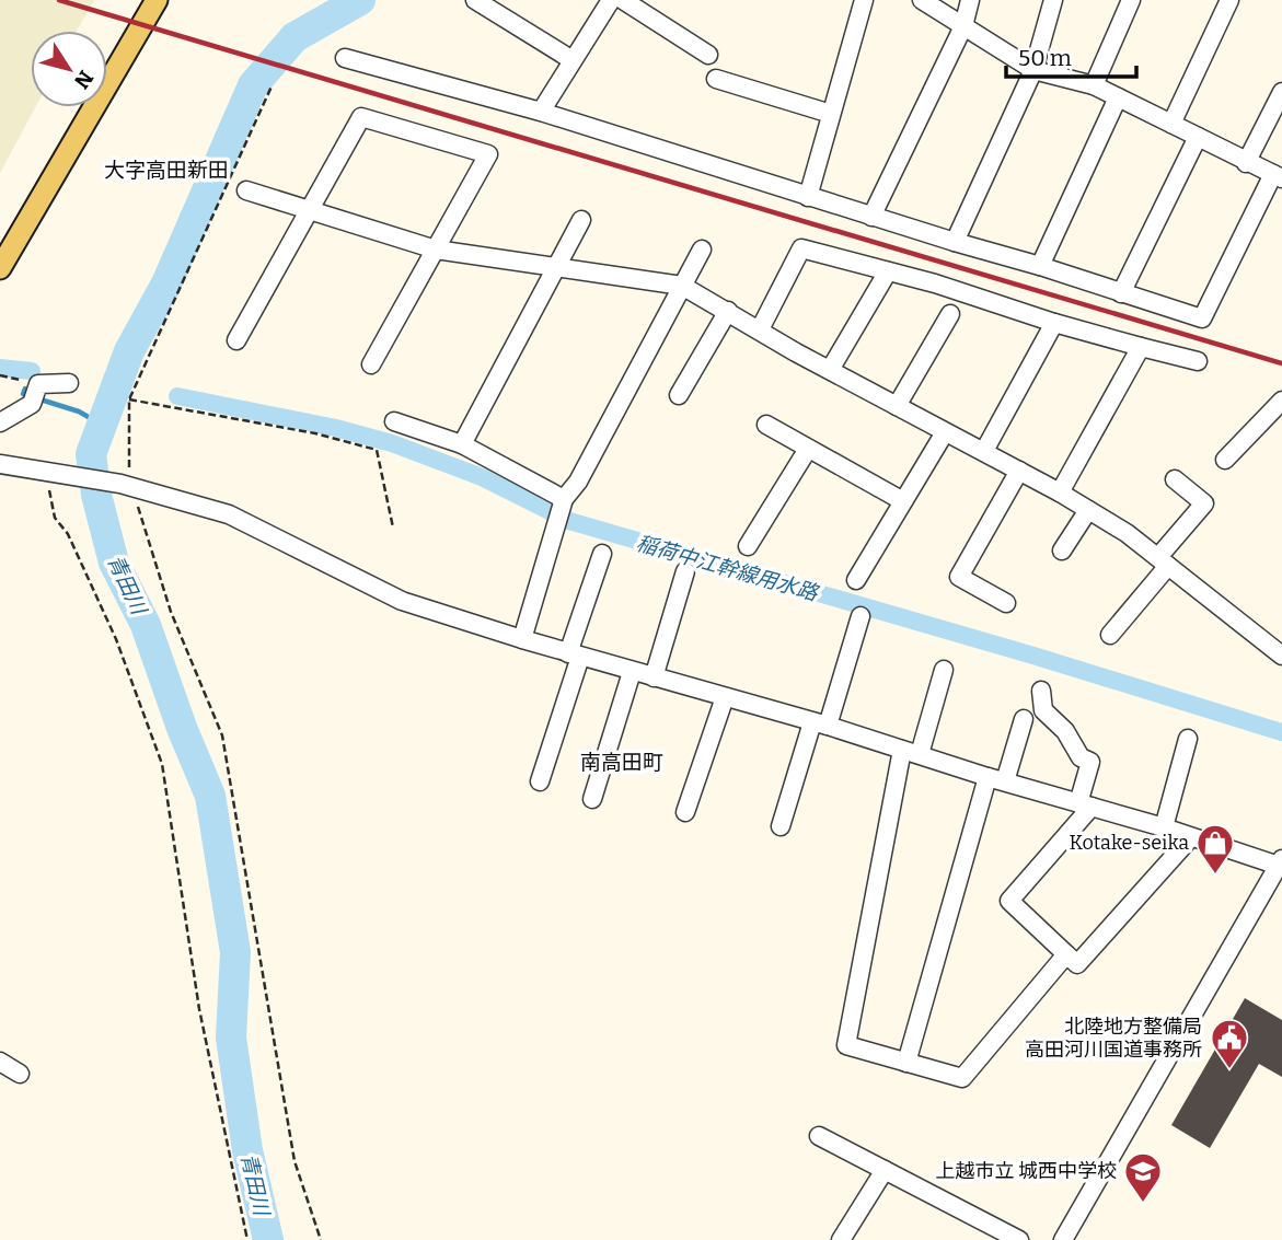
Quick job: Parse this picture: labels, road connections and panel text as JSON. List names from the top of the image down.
{
  "districts": ["大字高田新田", "南高田町"],
  "water": ["稲荷中江幹線用水路", "青田川"],
  "places": {
    "shop": ["Kotake-seika"],
    "public building": ["北陸地方整備局 高田河川国道事務所"],
    "school or university": ["上越市立 城西中学校"]
  },
  "scale_bar": "50 m",
  "north": "bottom right"
}
